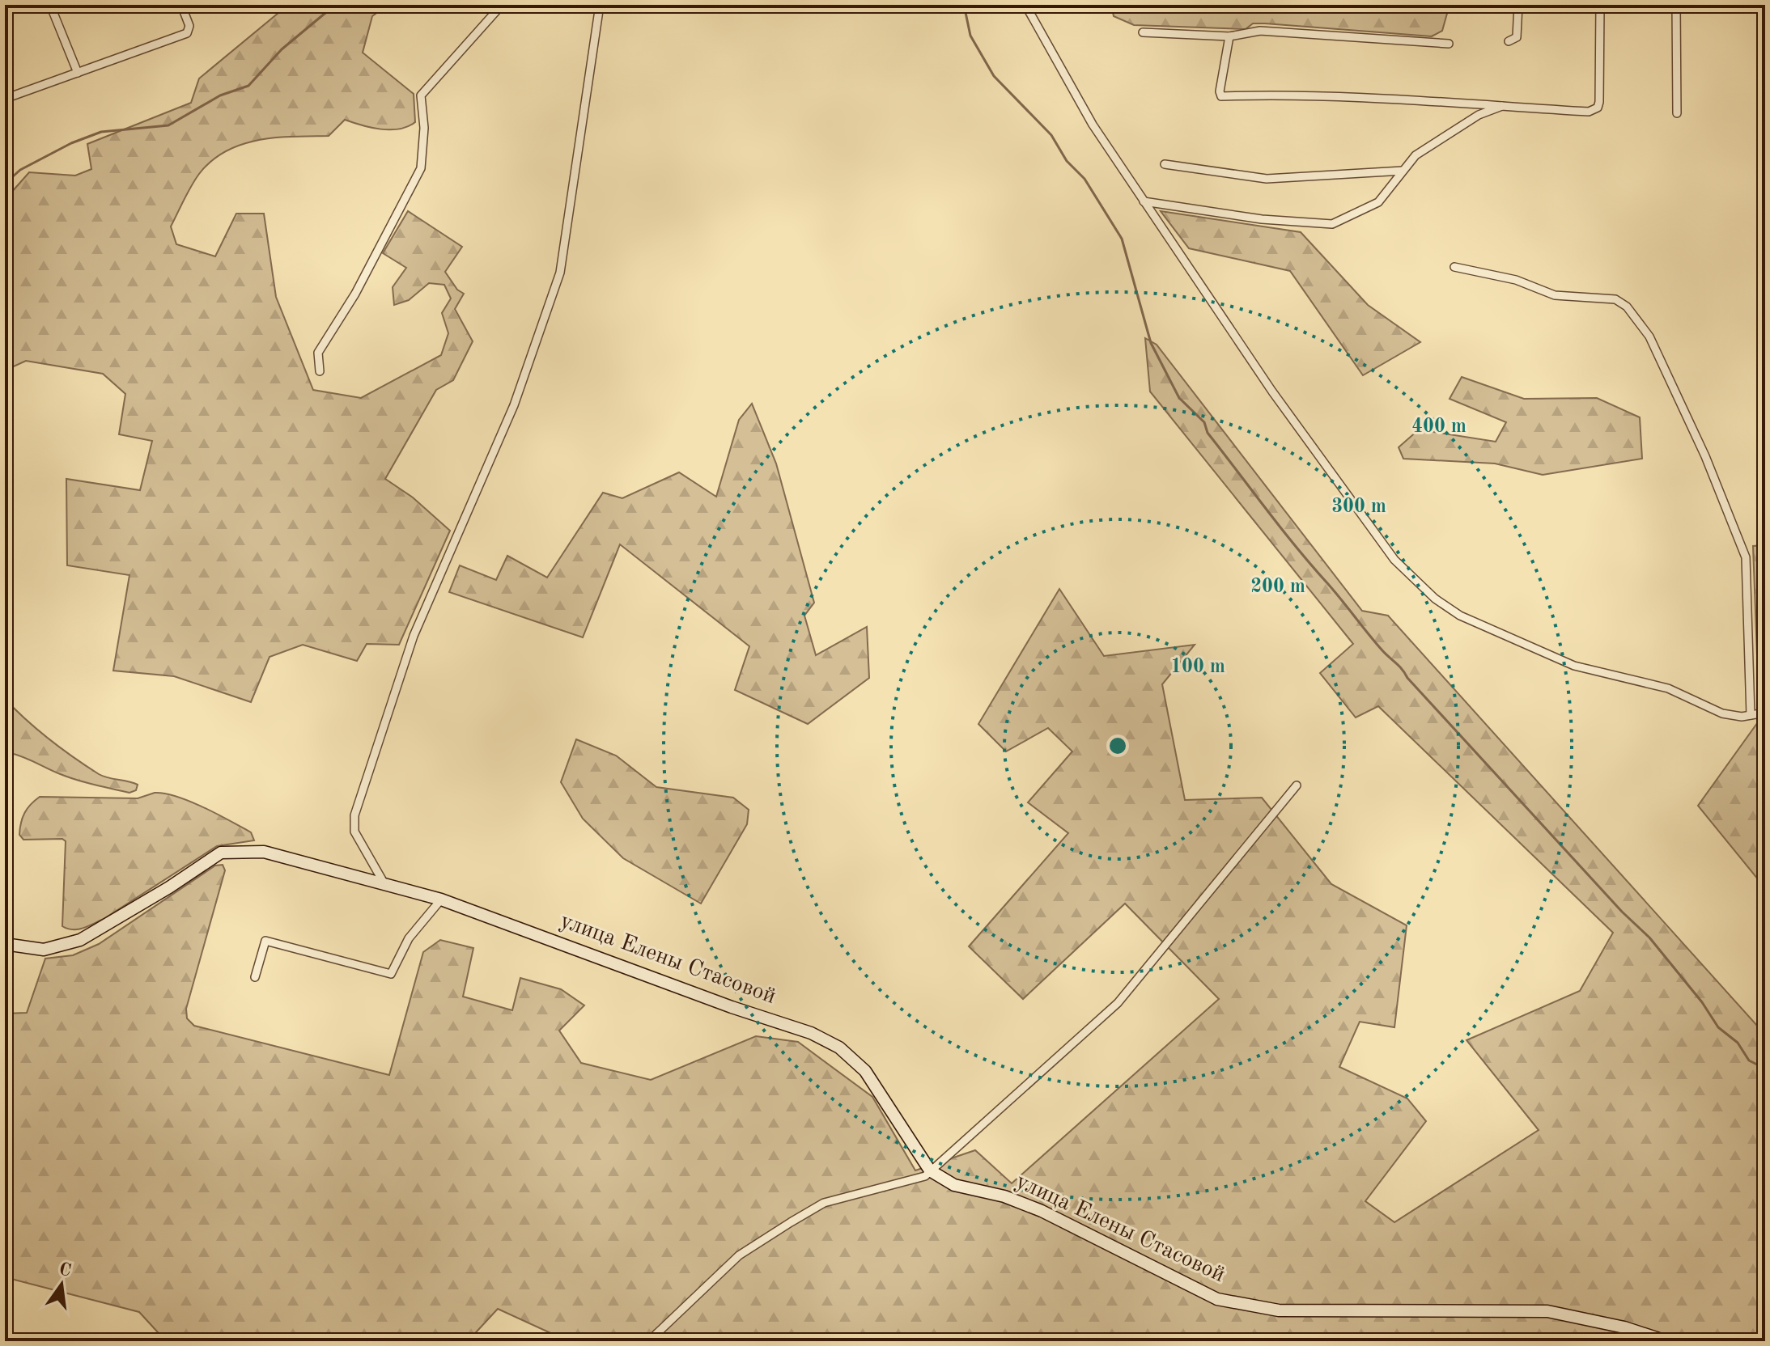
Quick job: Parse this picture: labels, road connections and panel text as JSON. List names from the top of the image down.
{
  "streets": {
    "main road": ["улица Елены Стасовой"]
  },
  "north": "top",
  "rings": [
    "400 m",
    "300 m",
    "200 m",
    "100 m"
  ]
}
